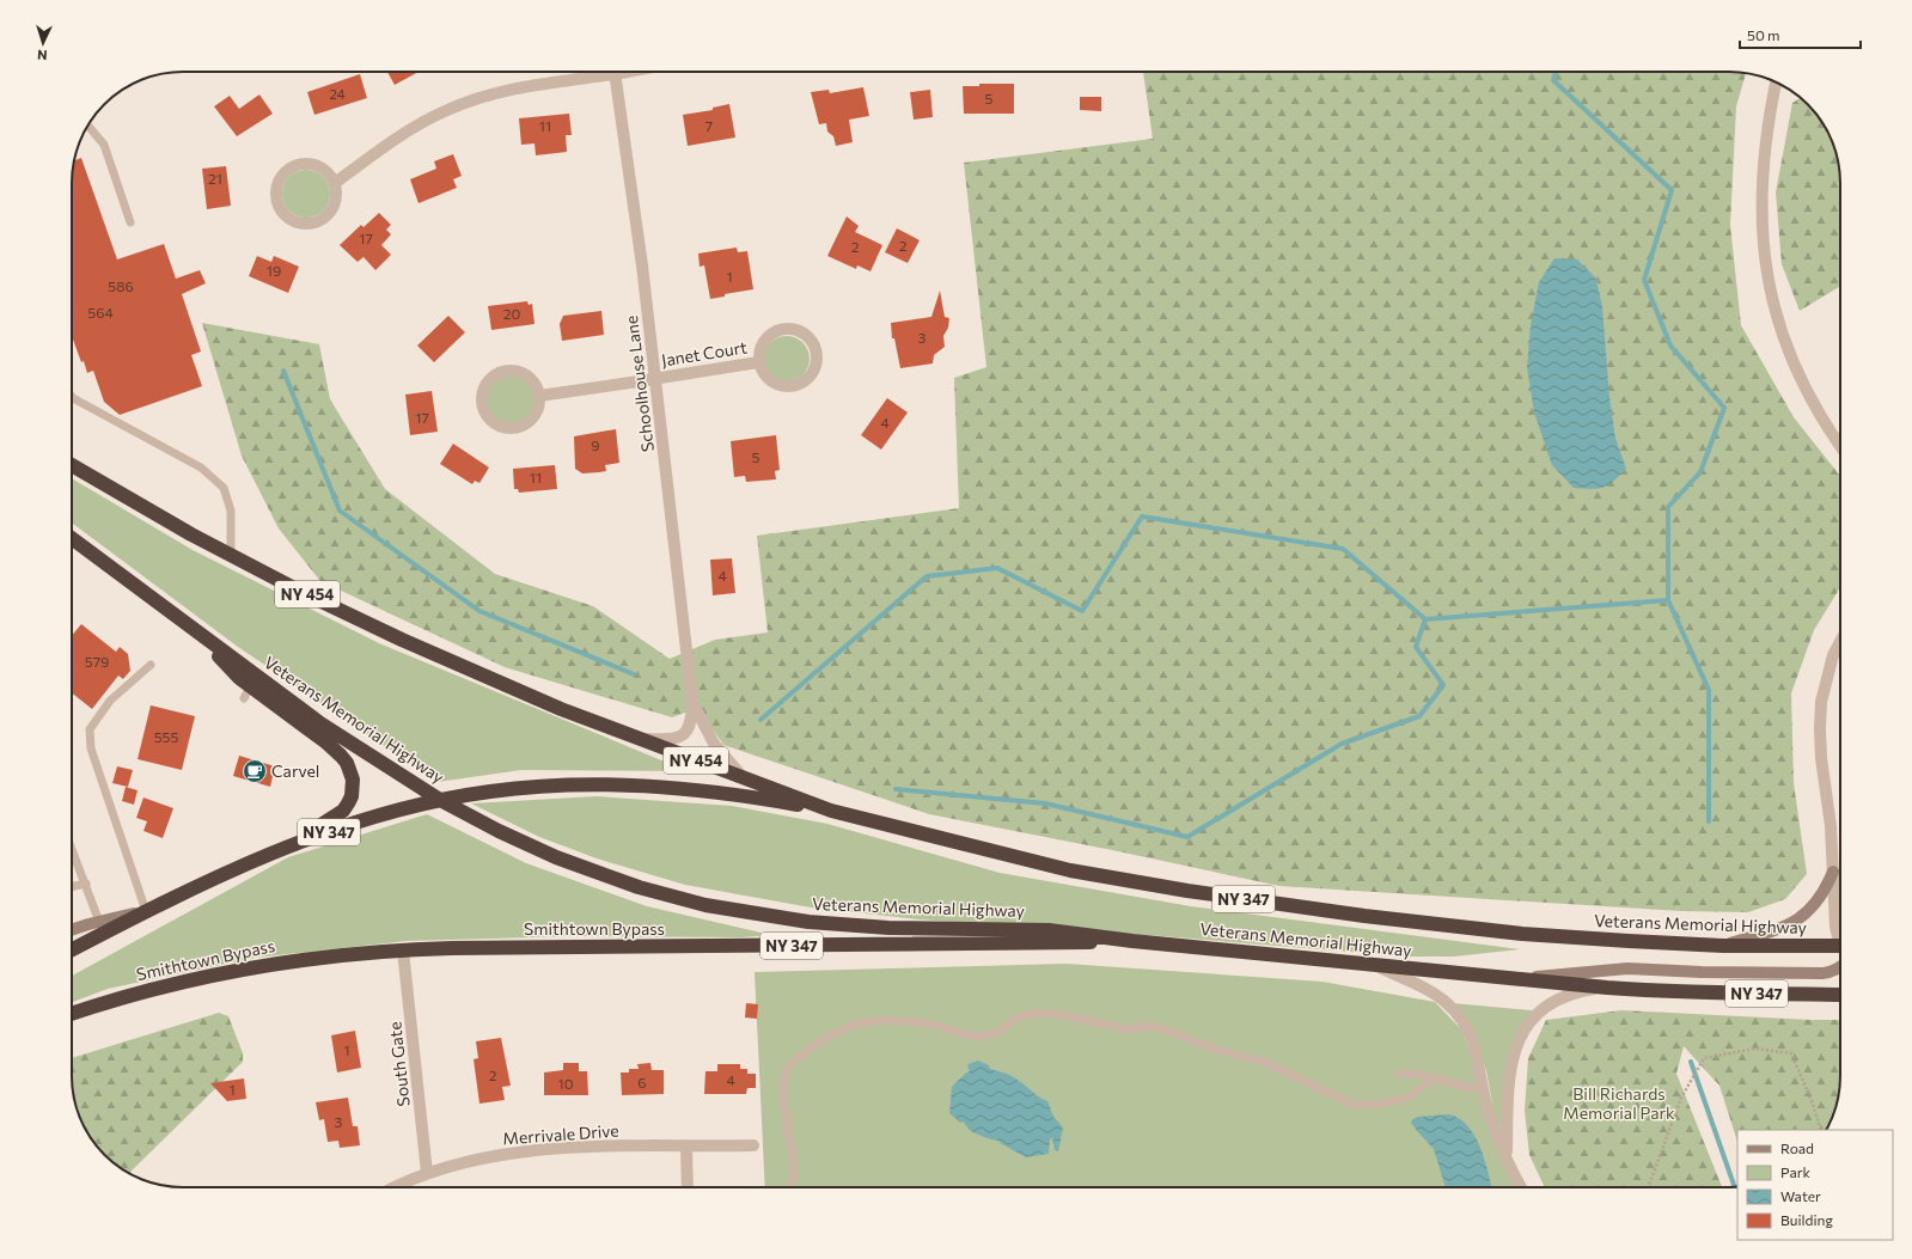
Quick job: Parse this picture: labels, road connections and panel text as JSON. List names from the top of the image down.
{
  "streets": {
    "highway": [
      "NY 454",
      "Veterans Memorial Highway",
      "NY 347",
      "Smithtown Bypass"
    ],
    "street": [
      "Janet Court",
      "Schoolhouse Lane",
      "South Gate",
      "Merrivale Drive"
    ]
  },
  "crossings": [
    ["Janet Court", "Schoolhouse Lane"],
    ["Schoolhouse Lane", "Veterans Memorial Highway"],
    ["Veterans Memorial Highway", "NY 347"],
    ["Veterans Memorial Highway", "Smithtown Bypass"],
    ["Smithtown Bypass", "South Gate"],
    ["South Gate", "Merrivale Drive"]
  ],
  "parks": ["Bill Richards Memorial Park"],
  "places": {
    "cafe": ["Carvel"]
  },
  "house_numbers": [
    "24",
    "5",
    "11",
    "7",
    "21",
    "17",
    "2",
    "2",
    "19",
    "1",
    "586",
    "564",
    "20",
    "3",
    "17",
    "4",
    "9",
    "5",
    "11",
    "4",
    "579",
    "555",
    "1",
    "2",
    "4",
    "6",
    "10",
    "1",
    "3"
  ],
  "legend": [
    "Road",
    "Park",
    "Water",
    "Building"
  ],
  "scale_bar": "50 m",
  "north": "bottom"
}
